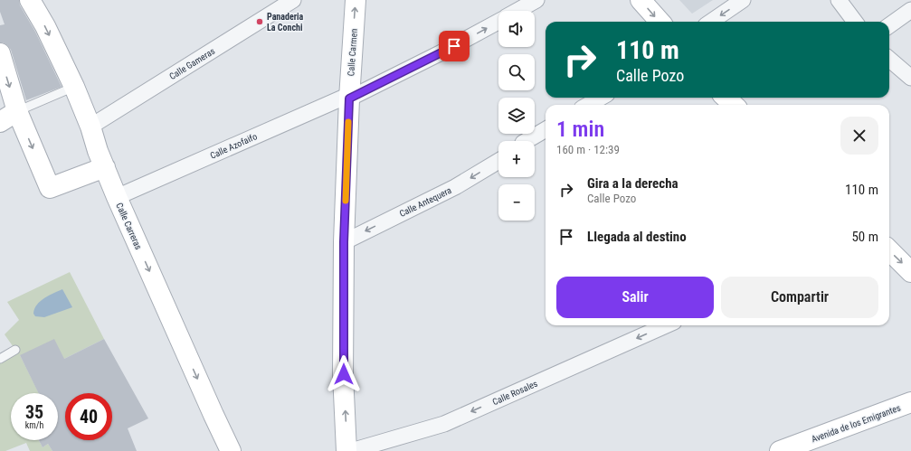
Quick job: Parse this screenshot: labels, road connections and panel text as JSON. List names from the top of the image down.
{
  "streets": {
    "street": [
      "Calle Carmen",
      "Calle Gameras",
      "Calle Azofaifo",
      "Calle Antequera",
      "Calle Carreras",
      "Calle Rosales",
      "Avenida de los Emigrantes"
    ]
  },
  "crossings": [
    ["Calle Carmen", "Calle Azofaifo"],
    ["Calle Carmen", "Calle Antequera"],
    ["Calle Gameras", "Calle Carreras"],
    ["Calle Azofaifo", "Calle Carreras"]
  ],
  "one_way": [
    "Calle Carmen",
    "Calle Azofaifo",
    "Calle Antequera",
    "Calle Carreras",
    "Calle Rosales"
  ],
  "places": ["Panaderia La Conchi"],
  "page": {
    "map_buttons": ["+", "−"],
    "turn": ["110 m", "Calle Pozo"],
    "heading": ["1 min", "160 m · 12:39"],
    "list": [
      {
        "name": "Gira a la derecha",
        "note": "Calle Pozo",
        "value": "110 m"
      },
      {
        "name": "Llegada al destino",
        "value": "50 m"
      }
    ],
    "buttons": ["Salir", "Compartir"],
    "speed": "35 km/h",
    "limit": "40"
  }
}
